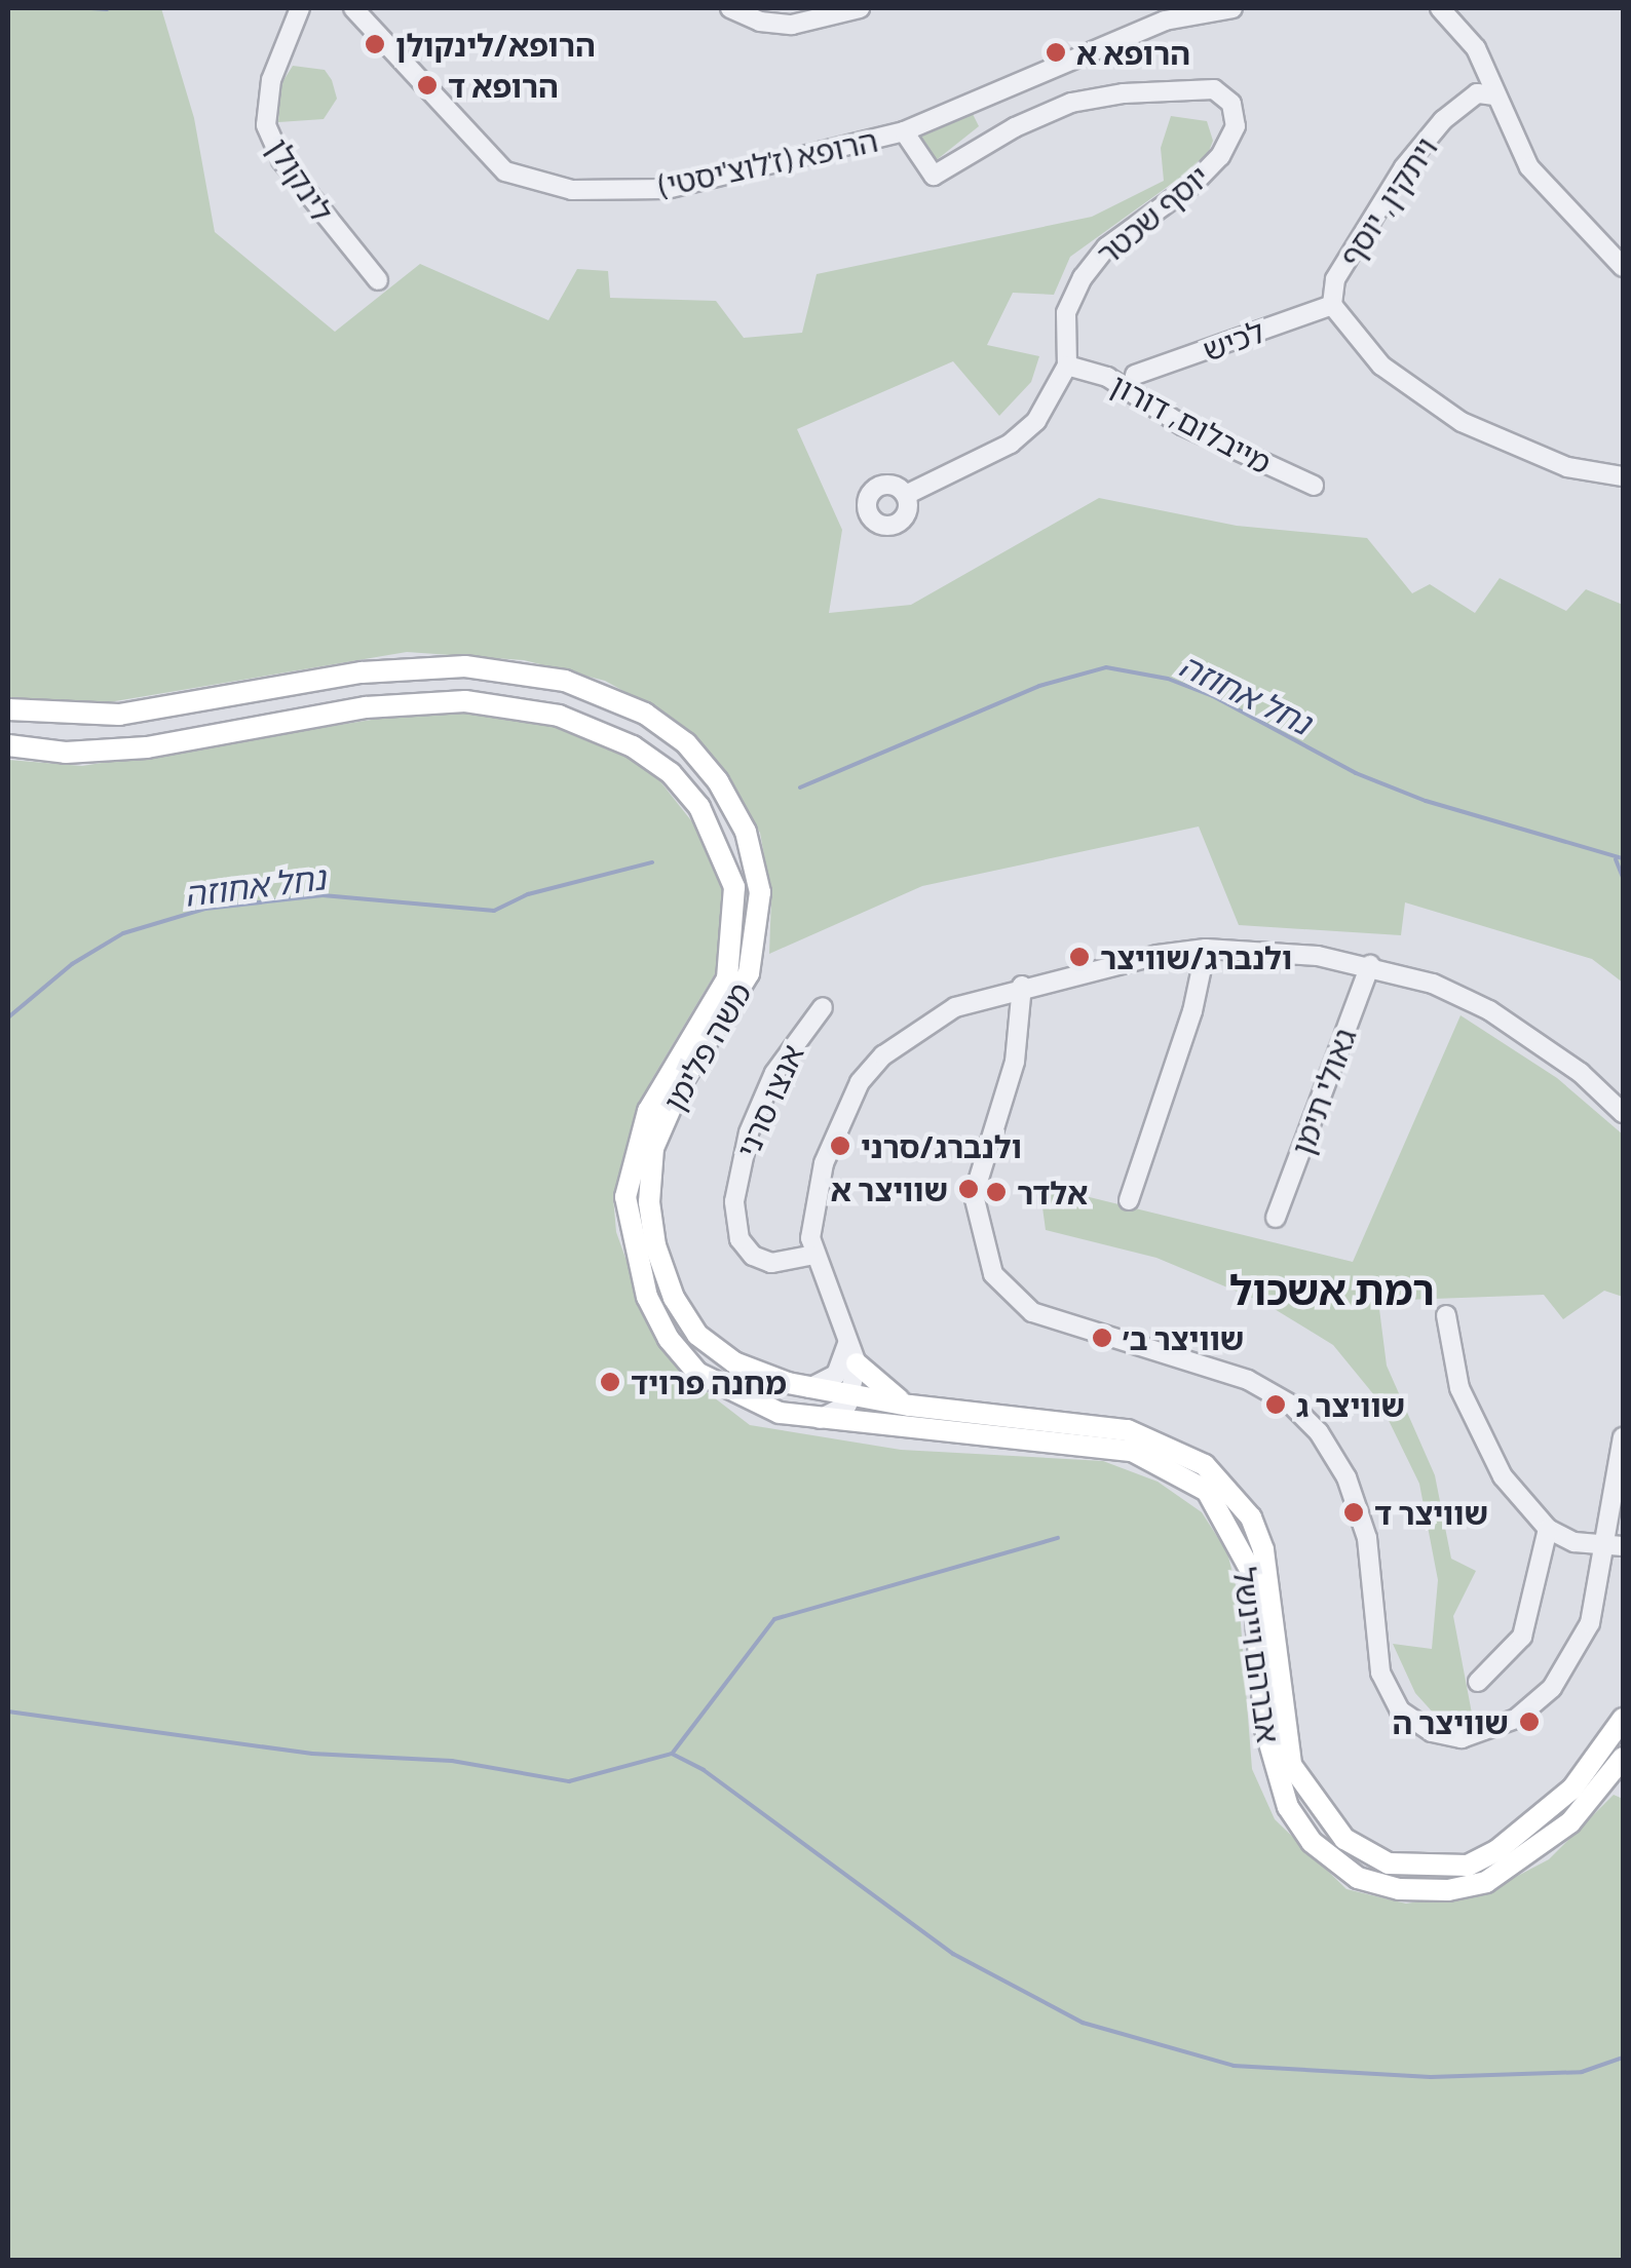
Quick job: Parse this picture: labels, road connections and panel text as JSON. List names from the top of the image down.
{
  "streets": {
    "main road": ["משה פלימן", "אברהם ויינשל"],
    "street": [
      "הרופא (ז'לוצ'יסטי)",
      "לינקולן",
      "ויתקין, יוסף",
      "יוסף שכטר",
      "לכיש",
      "מייבלום, דורון",
      "גאולי תימן",
      "אנצו סרני"
    ]
  },
  "crossings": [
    ["הרופא (ז'לוצ'יסטי)", "יוסף שכטר"],
    ["ויתקין, יוסף", "לכיש"],
    ["יוסף שכטר", "מייבלום, דורון"],
    ["משה פלימן", "אברהם ויינשל"]
  ],
  "districts": ["רמת אשכול"],
  "water": ["נחל אחוזה"],
  "places": [
    "הרופא/לינקולן",
    "הרופא א",
    "הרופא ד",
    "ולנברג/שוויצר",
    "ולנברג/סרני",
    "שוויצר א",
    "אלדר",
    "שוויצר ב׳",
    "מחנה פרויד",
    "שוויצר ג",
    "שוויצר ד",
    "שוויצר ה"
  ]
}
